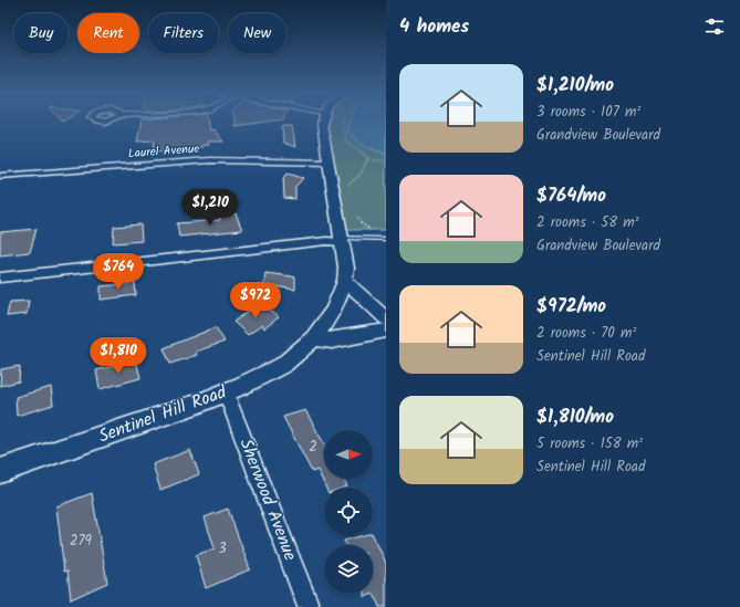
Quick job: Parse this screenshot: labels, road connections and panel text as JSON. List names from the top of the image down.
{
  "streets": {
    "main road": ["Sentinel Hill Road"],
    "street": ["Laurel Avenue", "Sherwood Avenue"]
  },
  "crossings": [
    ["Laurel Avenue", "Sentinel Hill Road"],
    ["Sentinel Hill Road", "Sherwood Avenue"]
  ],
  "house_numbers": ["2", "279", "3"],
  "north": "right",
  "page": {
    "heading": "4 homes",
    "chip": [
      "Buy",
      "Rent",
      "Filters",
      "New"
    ],
    "list": [
      {
        "name": "$1,210/mo",
        "note": "3 rooms · 107 m² · Grandview Boulevard"
      },
      {
        "name": "$764/mo",
        "note": "2 rooms · 58 m² · Grandview Boulevard"
      },
      {
        "name": "$972/mo",
        "note": "2 rooms · 70 m² · Sentinel Hill Road"
      },
      {
        "name": "$1,810/mo",
        "note": "5 rooms · 158 m² · Sentinel Hill Road"
      }
    ],
    "price": [
      "$1,210",
      "$764",
      "$972",
      "$1,810"
    ]
  }
}
